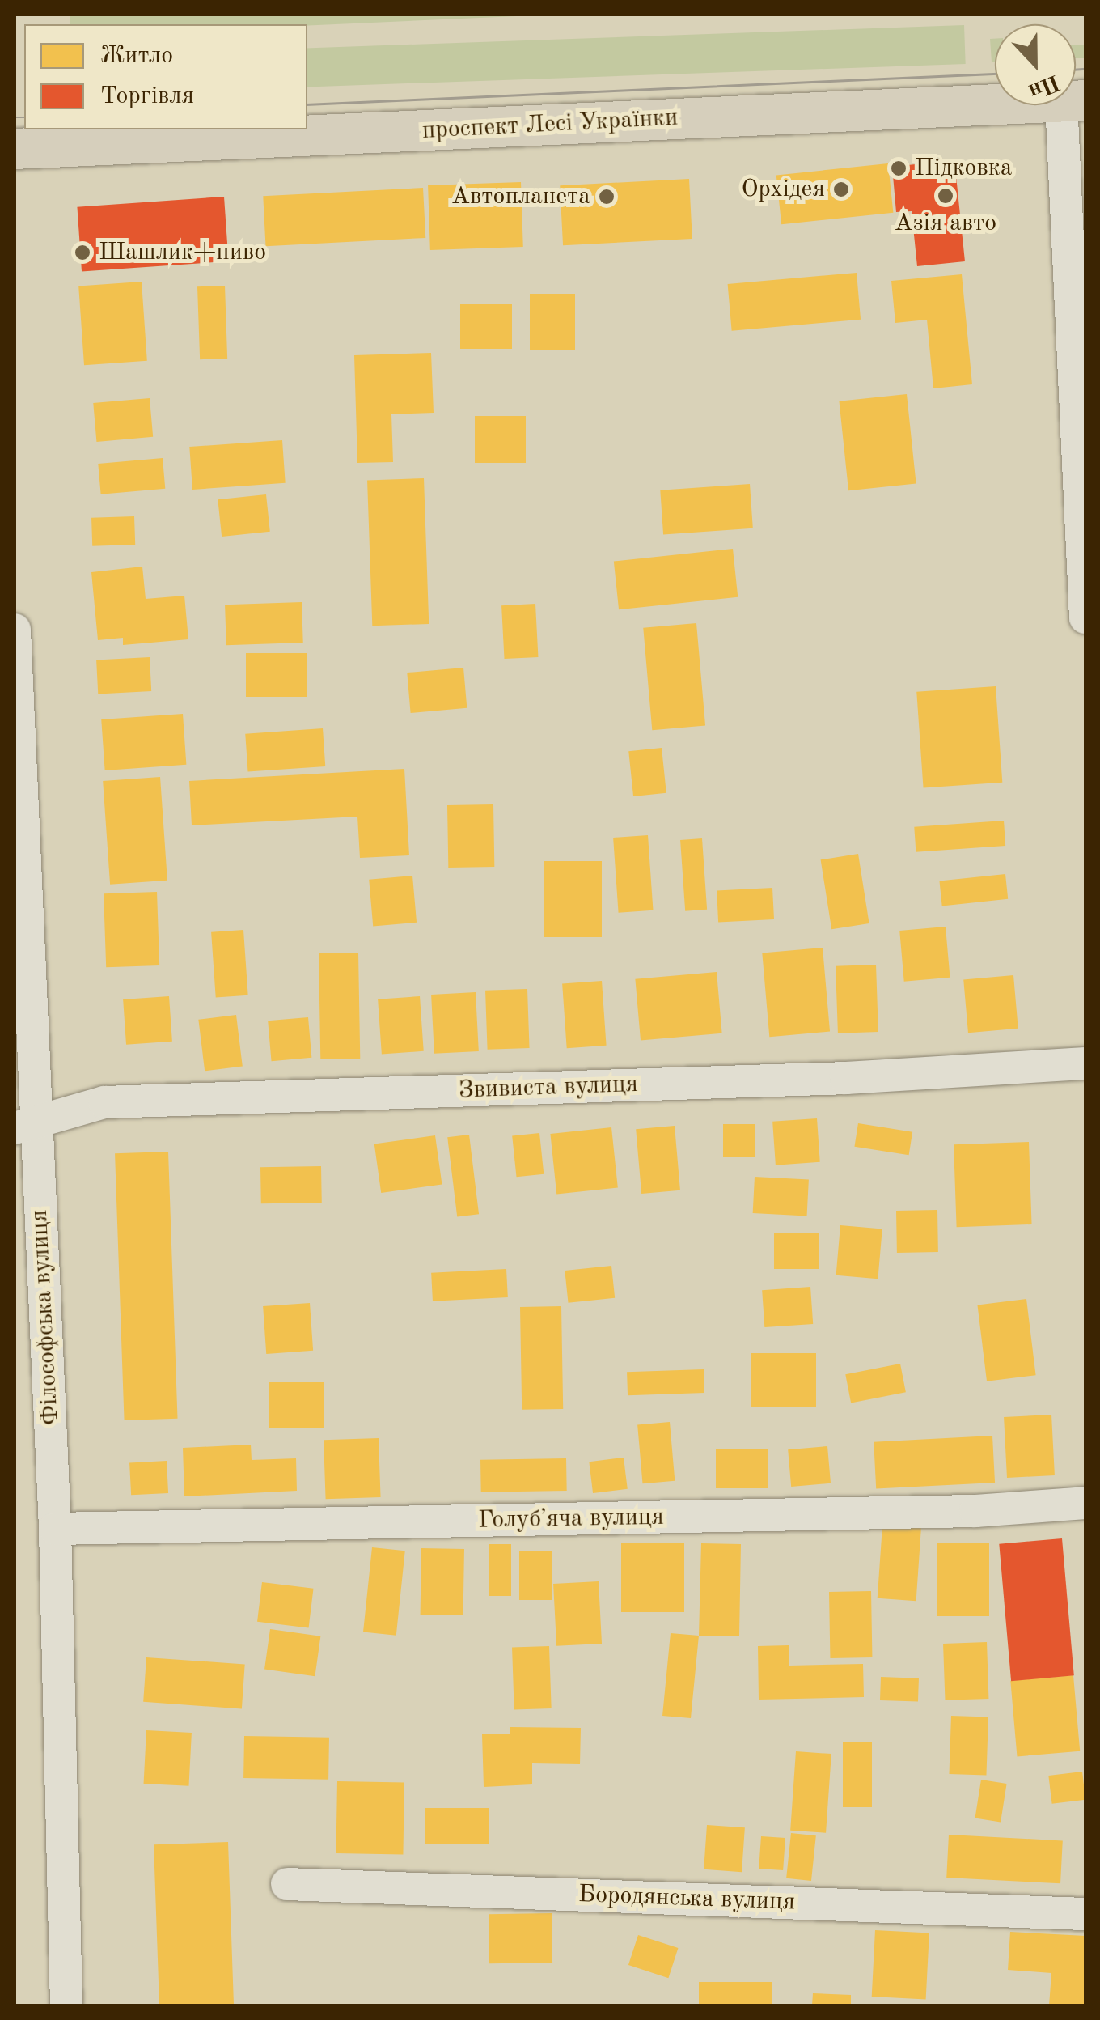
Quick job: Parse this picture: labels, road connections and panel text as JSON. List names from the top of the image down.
{
  "streets": {
    "main road": ["проспект Лесі Українки"],
    "street": [
      "Звивиста вулиця",
      "Філософська вулиця",
      "Голубʼяча вулиця",
      "Бородянська вулиця"
    ]
  },
  "crossings": [
    ["Звивиста вулиця", "Філософська вулиця"],
    ["Філософська вулиця", "Голубʼяча вулиця"]
  ],
  "places": [
    "Підковка",
    "Орхідея",
    "Азія авто",
    "Автопланета",
    "Шашлик+пиво"
  ],
  "legend": ["Житло", "Торгівля"],
  "north": "bottom"
}
